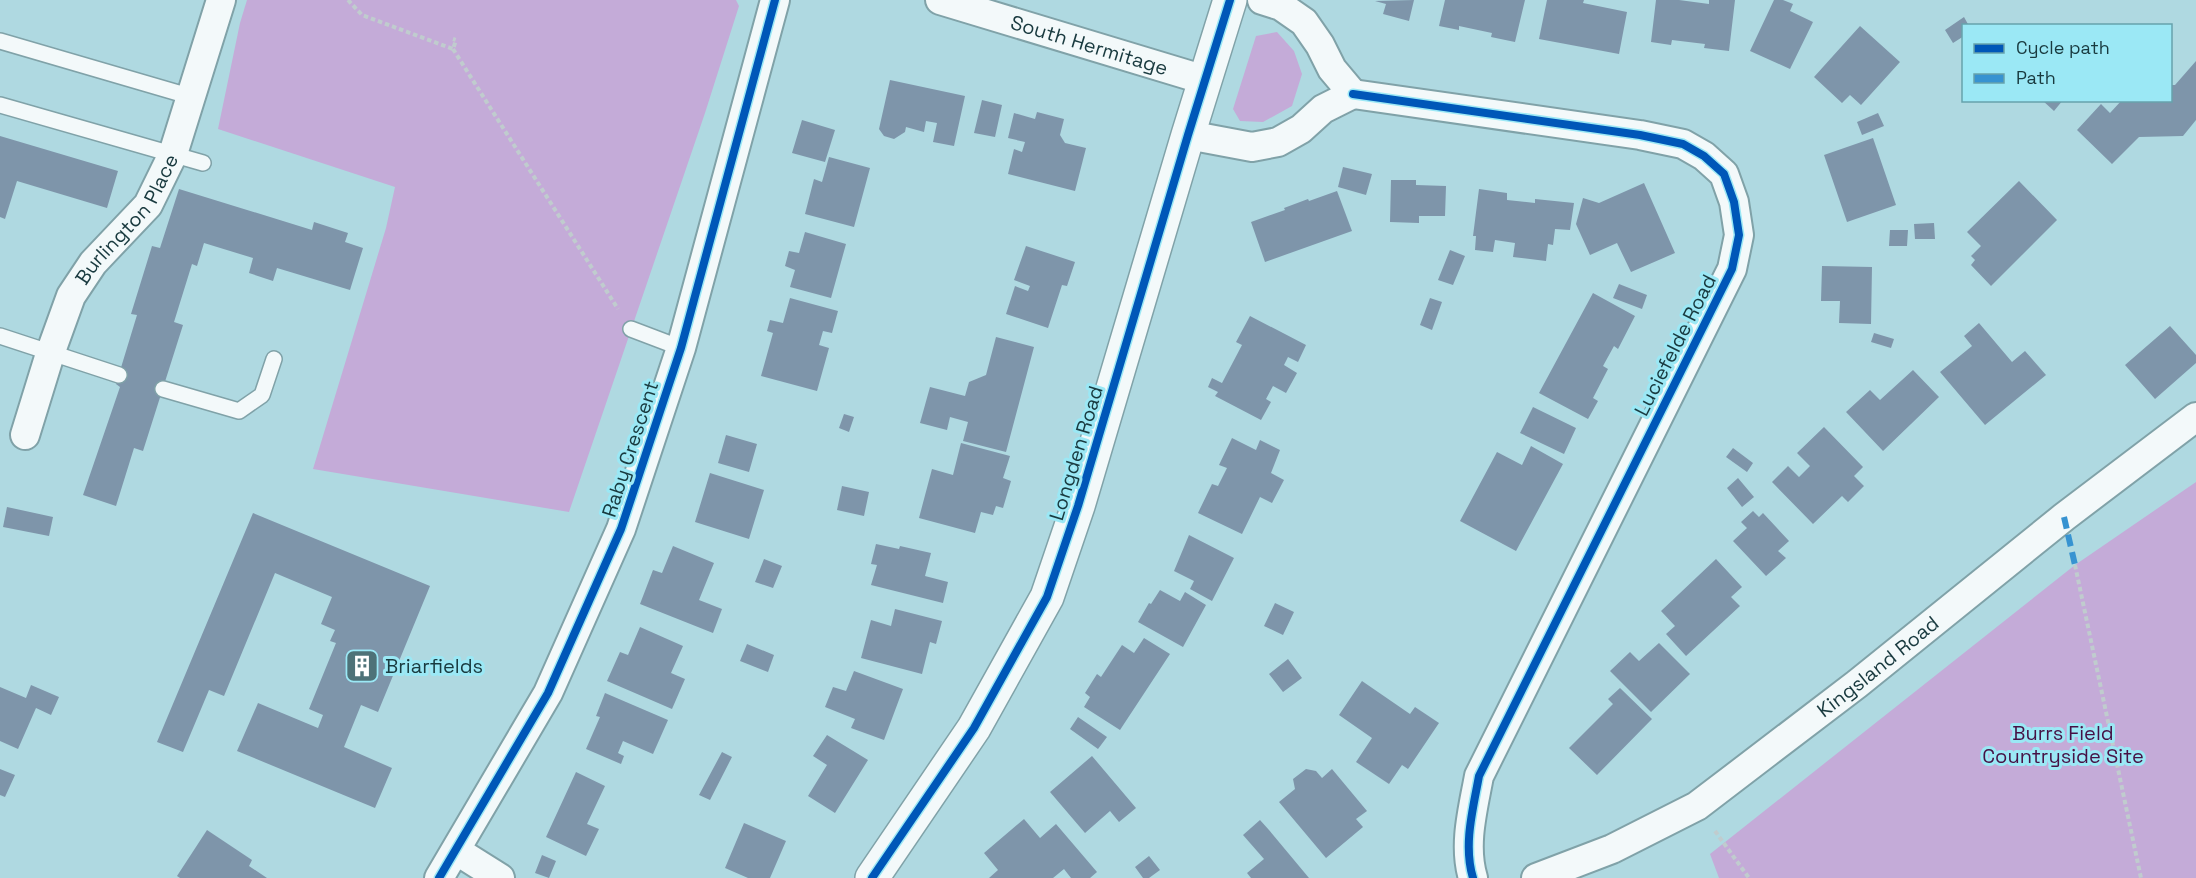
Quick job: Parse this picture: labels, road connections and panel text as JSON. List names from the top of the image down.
{
  "streets": {
    "street": [
      "South Hermitage",
      "Burlington Place",
      "Luciefelde Road",
      "Raby Crescent",
      "Longden Road",
      "Kingsland Road"
    ]
  },
  "crossings": [
    ["South Hermitage", "Longden Road"]
  ],
  "parks": ["Burrs Field Countryside Site"],
  "places": {
    "building": ["Briarfields"]
  },
  "legend": ["Cycle path", "Path"]
}
